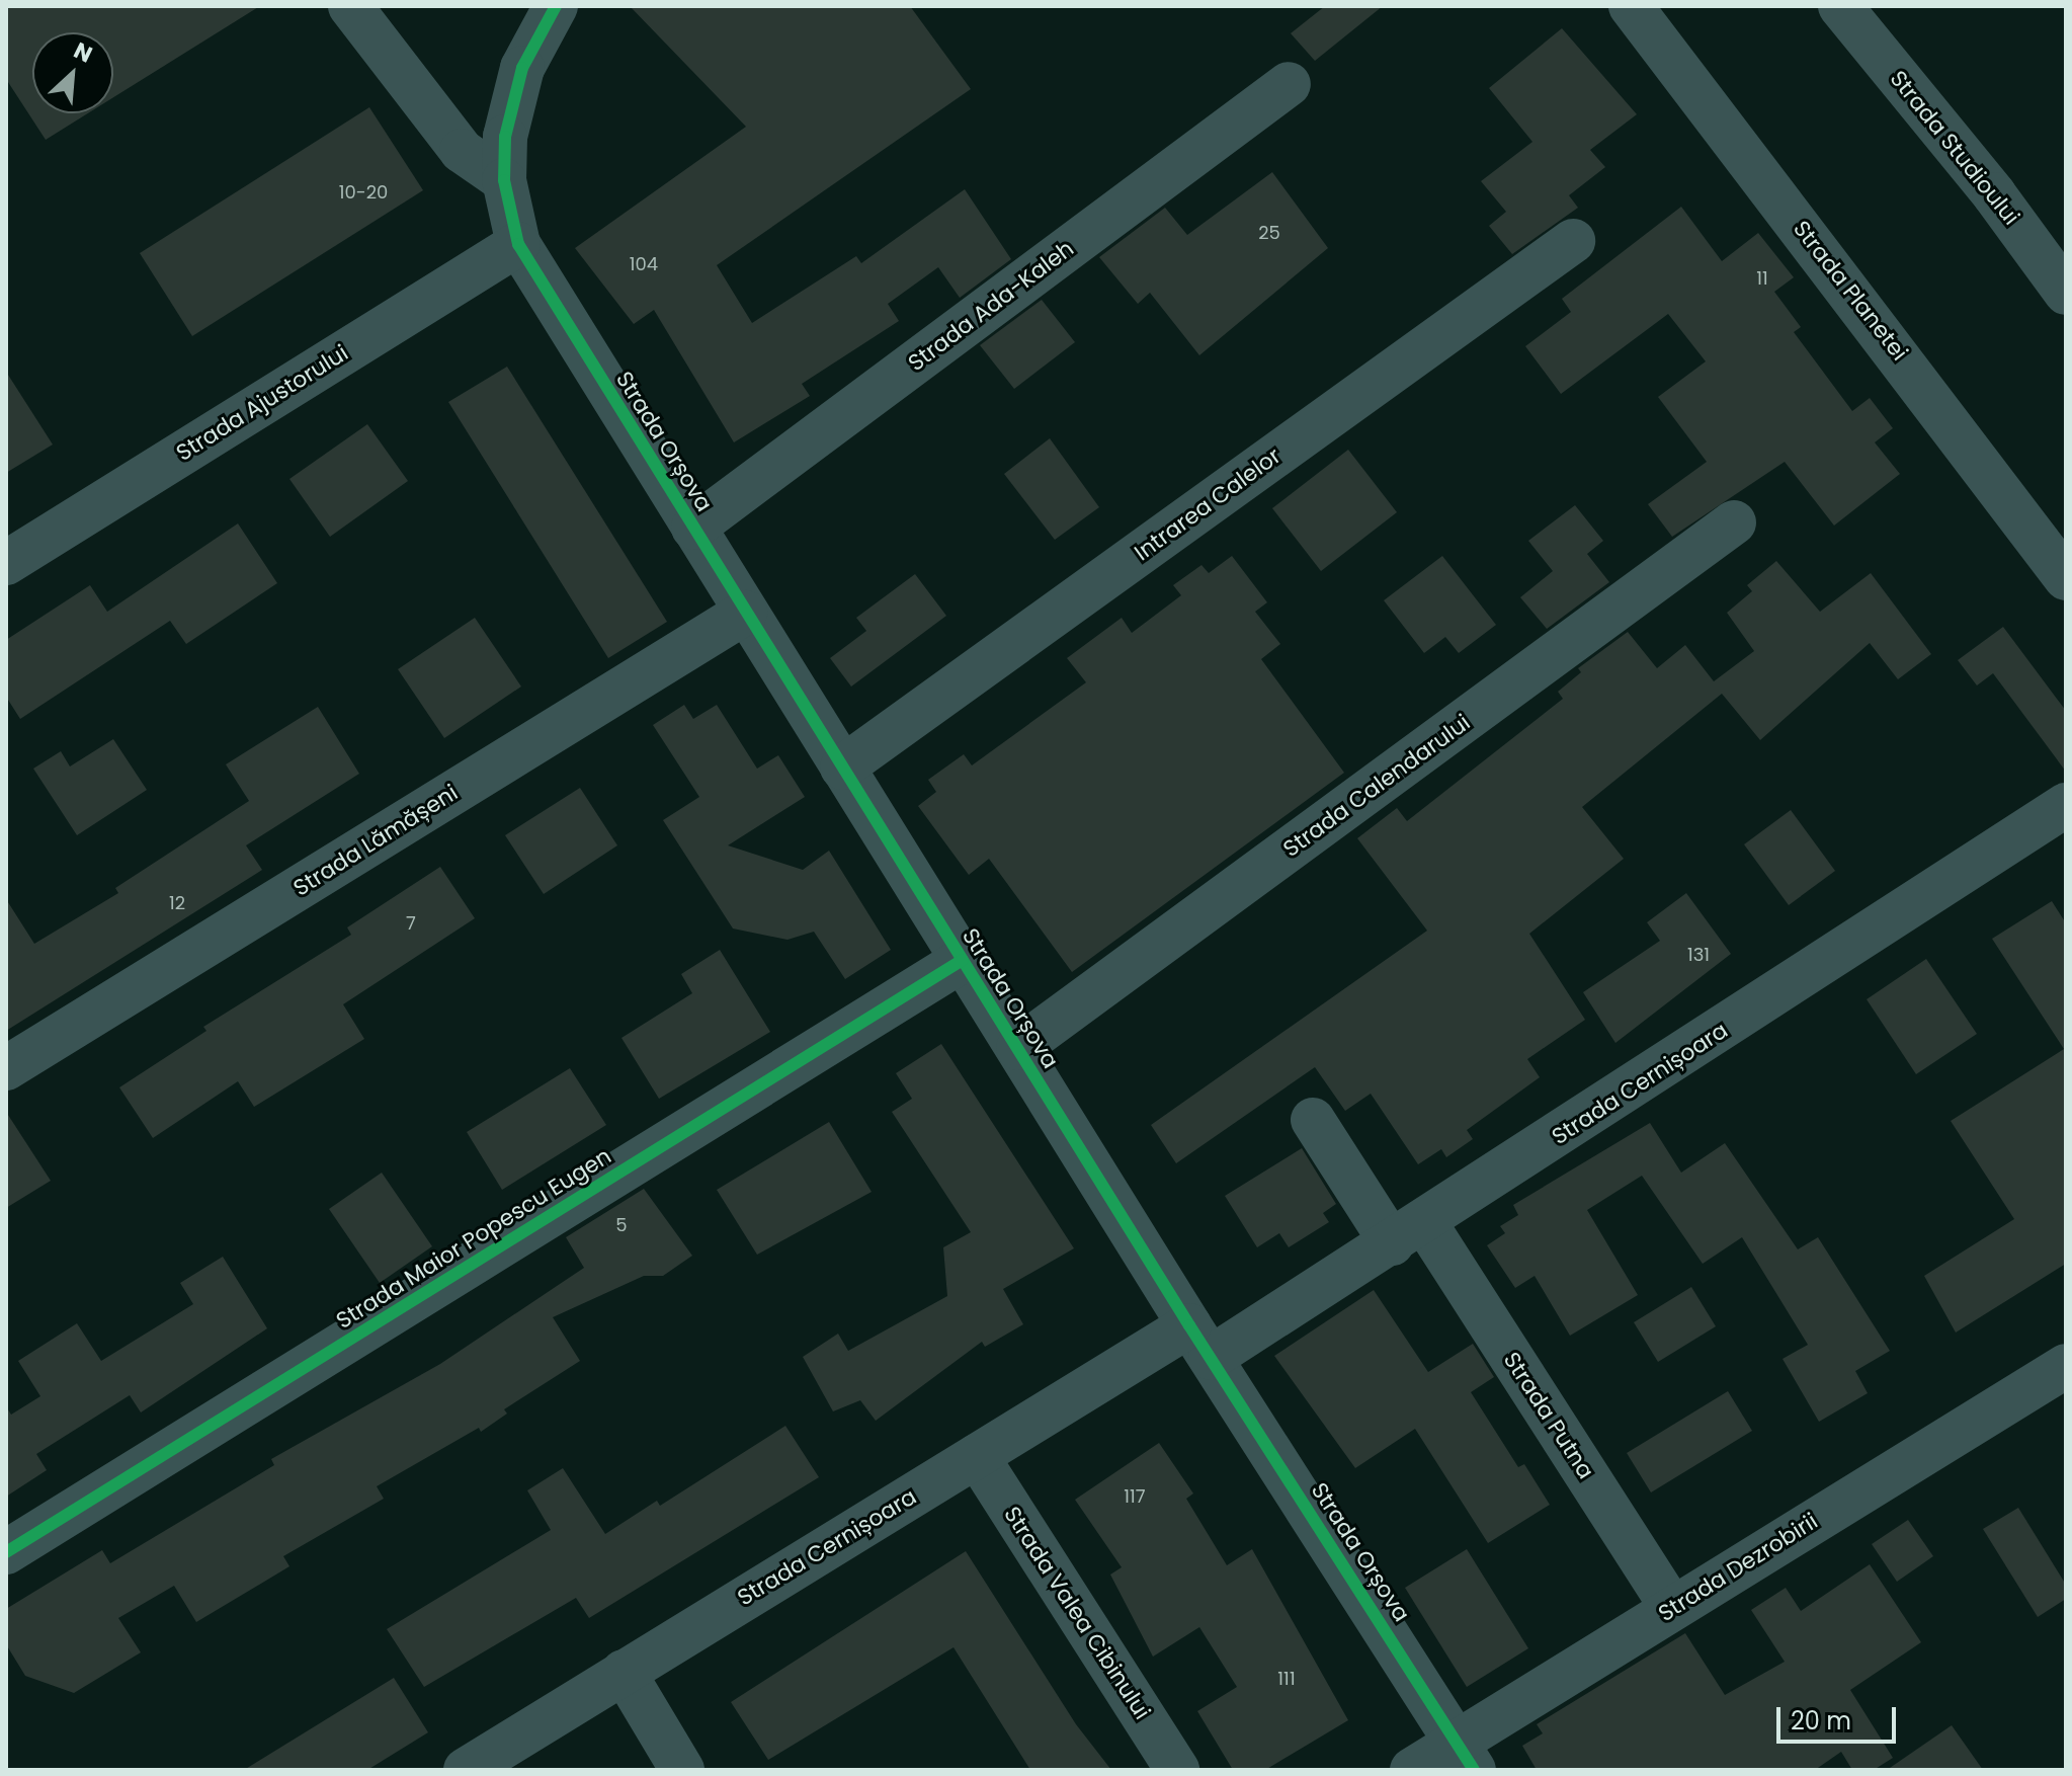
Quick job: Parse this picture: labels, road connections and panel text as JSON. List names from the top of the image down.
{
  "streets": {
    "street": [
      "Strada Studioului",
      "Strada Planetei",
      "Strada Ada-Kaleh",
      "Strada Ajustorului",
      "Strada Orșova",
      "Intrarea Calelor",
      "Strada Calendarului",
      "Strada Lămășeni",
      "Strada Cernișoara",
      "Strada Maior Popescu Eugen",
      "Strada Putna",
      "Strada Dezrobirii",
      "Strada Valea Cibinului"
    ]
  },
  "crossings": [
    ["Strada Ada-Kaleh", "Strada Orșova"],
    ["Strada Ajustorului", "Strada Orșova"],
    ["Strada Orșova", "Intrarea Calelor"],
    ["Strada Orșova", "Strada Calendarului"],
    ["Strada Orșova", "Strada Lămășeni"],
    ["Strada Orșova", "Strada Cernișoara"],
    ["Strada Orșova", "Strada Maior Popescu Eugen"],
    ["Strada Orșova", "Strada Dezrobirii"],
    ["Strada Cernișoara", "Strada Putna"],
    ["Strada Cernișoara", "Strada Valea Cibinului"],
    ["Strada Putna", "Strada Dezrobirii"]
  ],
  "house_numbers": [
    "10-20",
    "25",
    "104",
    "11",
    "12",
    "7",
    "131",
    "5",
    "117",
    "111"
  ],
  "scale_bar": "20 m",
  "north": "top right"
}
